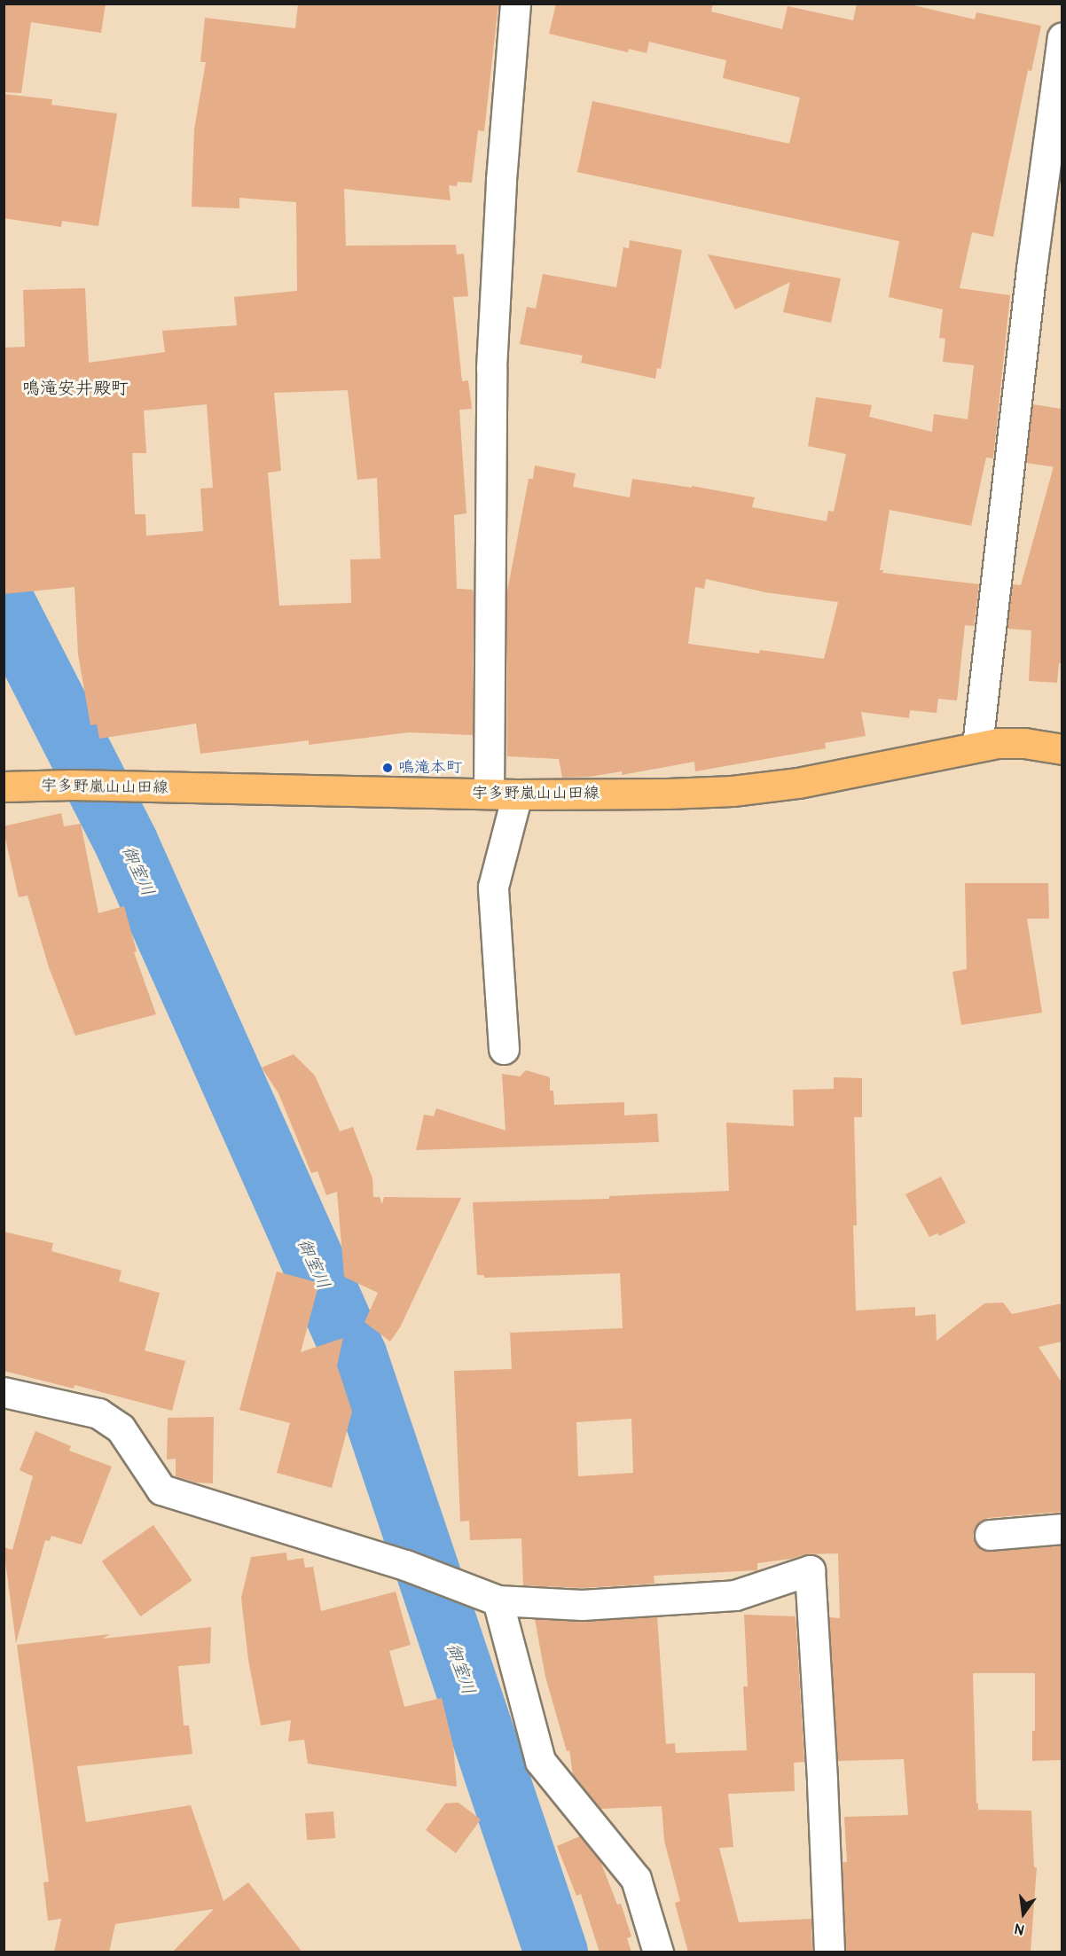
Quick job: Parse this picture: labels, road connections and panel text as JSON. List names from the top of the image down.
{
  "streets": {
    "main road": ["宇多野嵐山山田線"]
  },
  "districts": ["鳴滝安井殿町"],
  "water": ["御室川"],
  "places": ["鳴滝本町"],
  "north": "bottom"
}
